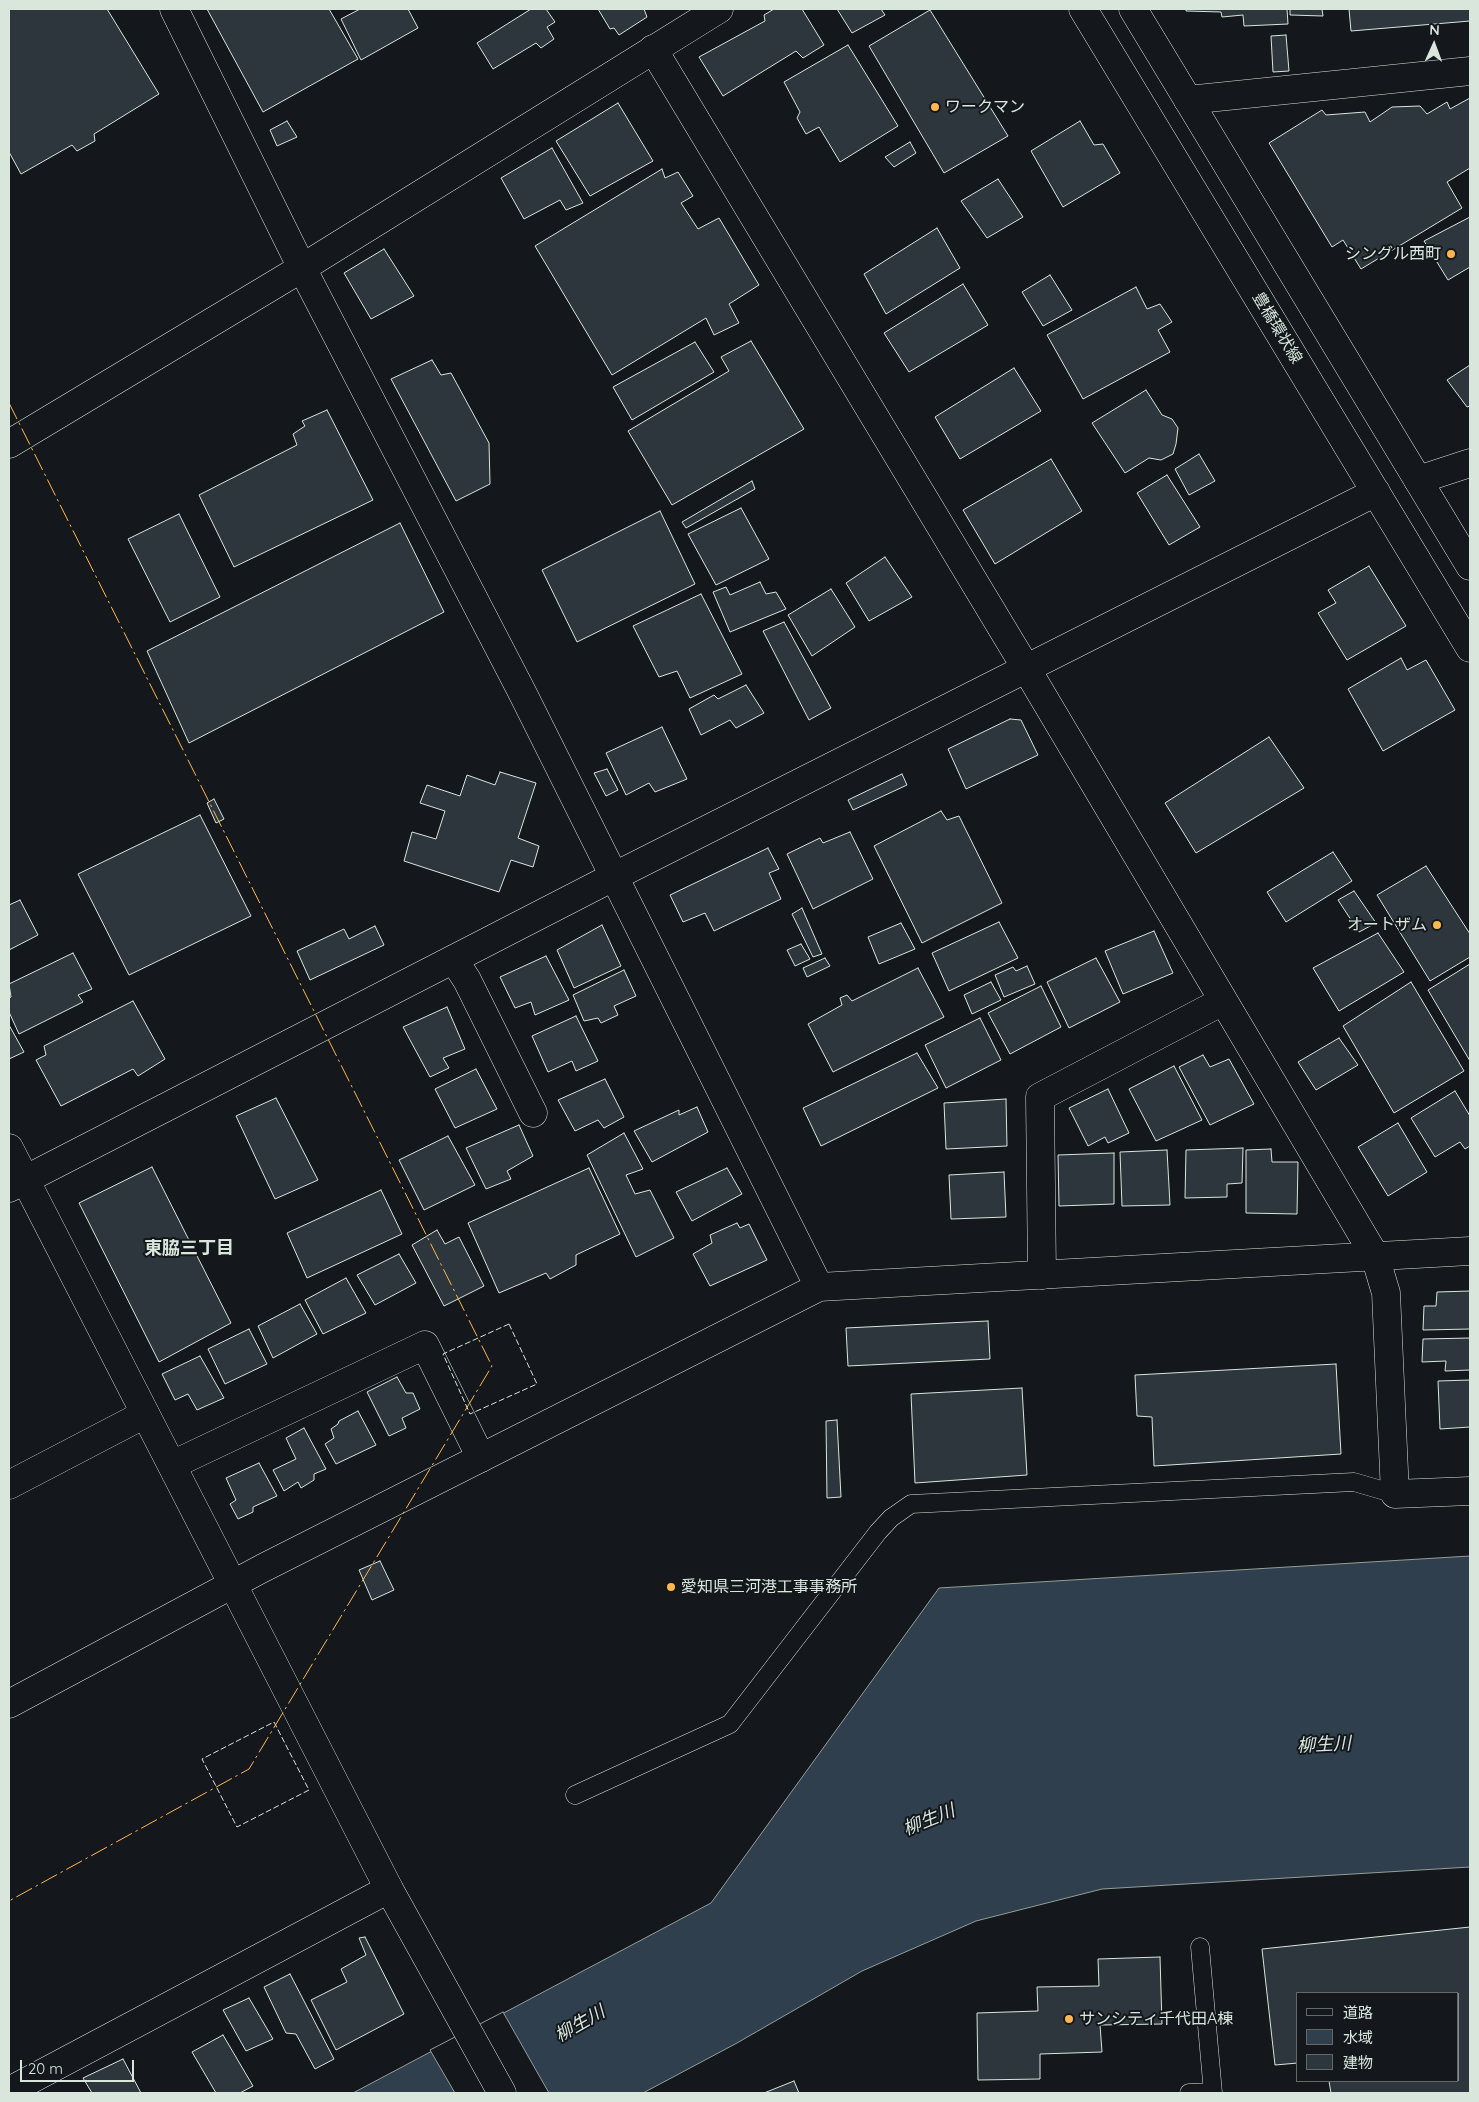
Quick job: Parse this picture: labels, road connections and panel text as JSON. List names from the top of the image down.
{
  "streets": {
    "street": ["豊橋環状線"]
  },
  "districts": ["東脇三丁目"],
  "water": ["柳生川"],
  "places": [
    "ワークマン",
    "シングル西町",
    "オートザム",
    "愛知県三河港工事事務所",
    "サンシティ千代田A棟"
  ],
  "legend": ["道路", "水域", "建物"],
  "scale_bar": "20 m",
  "north": "top"
}
